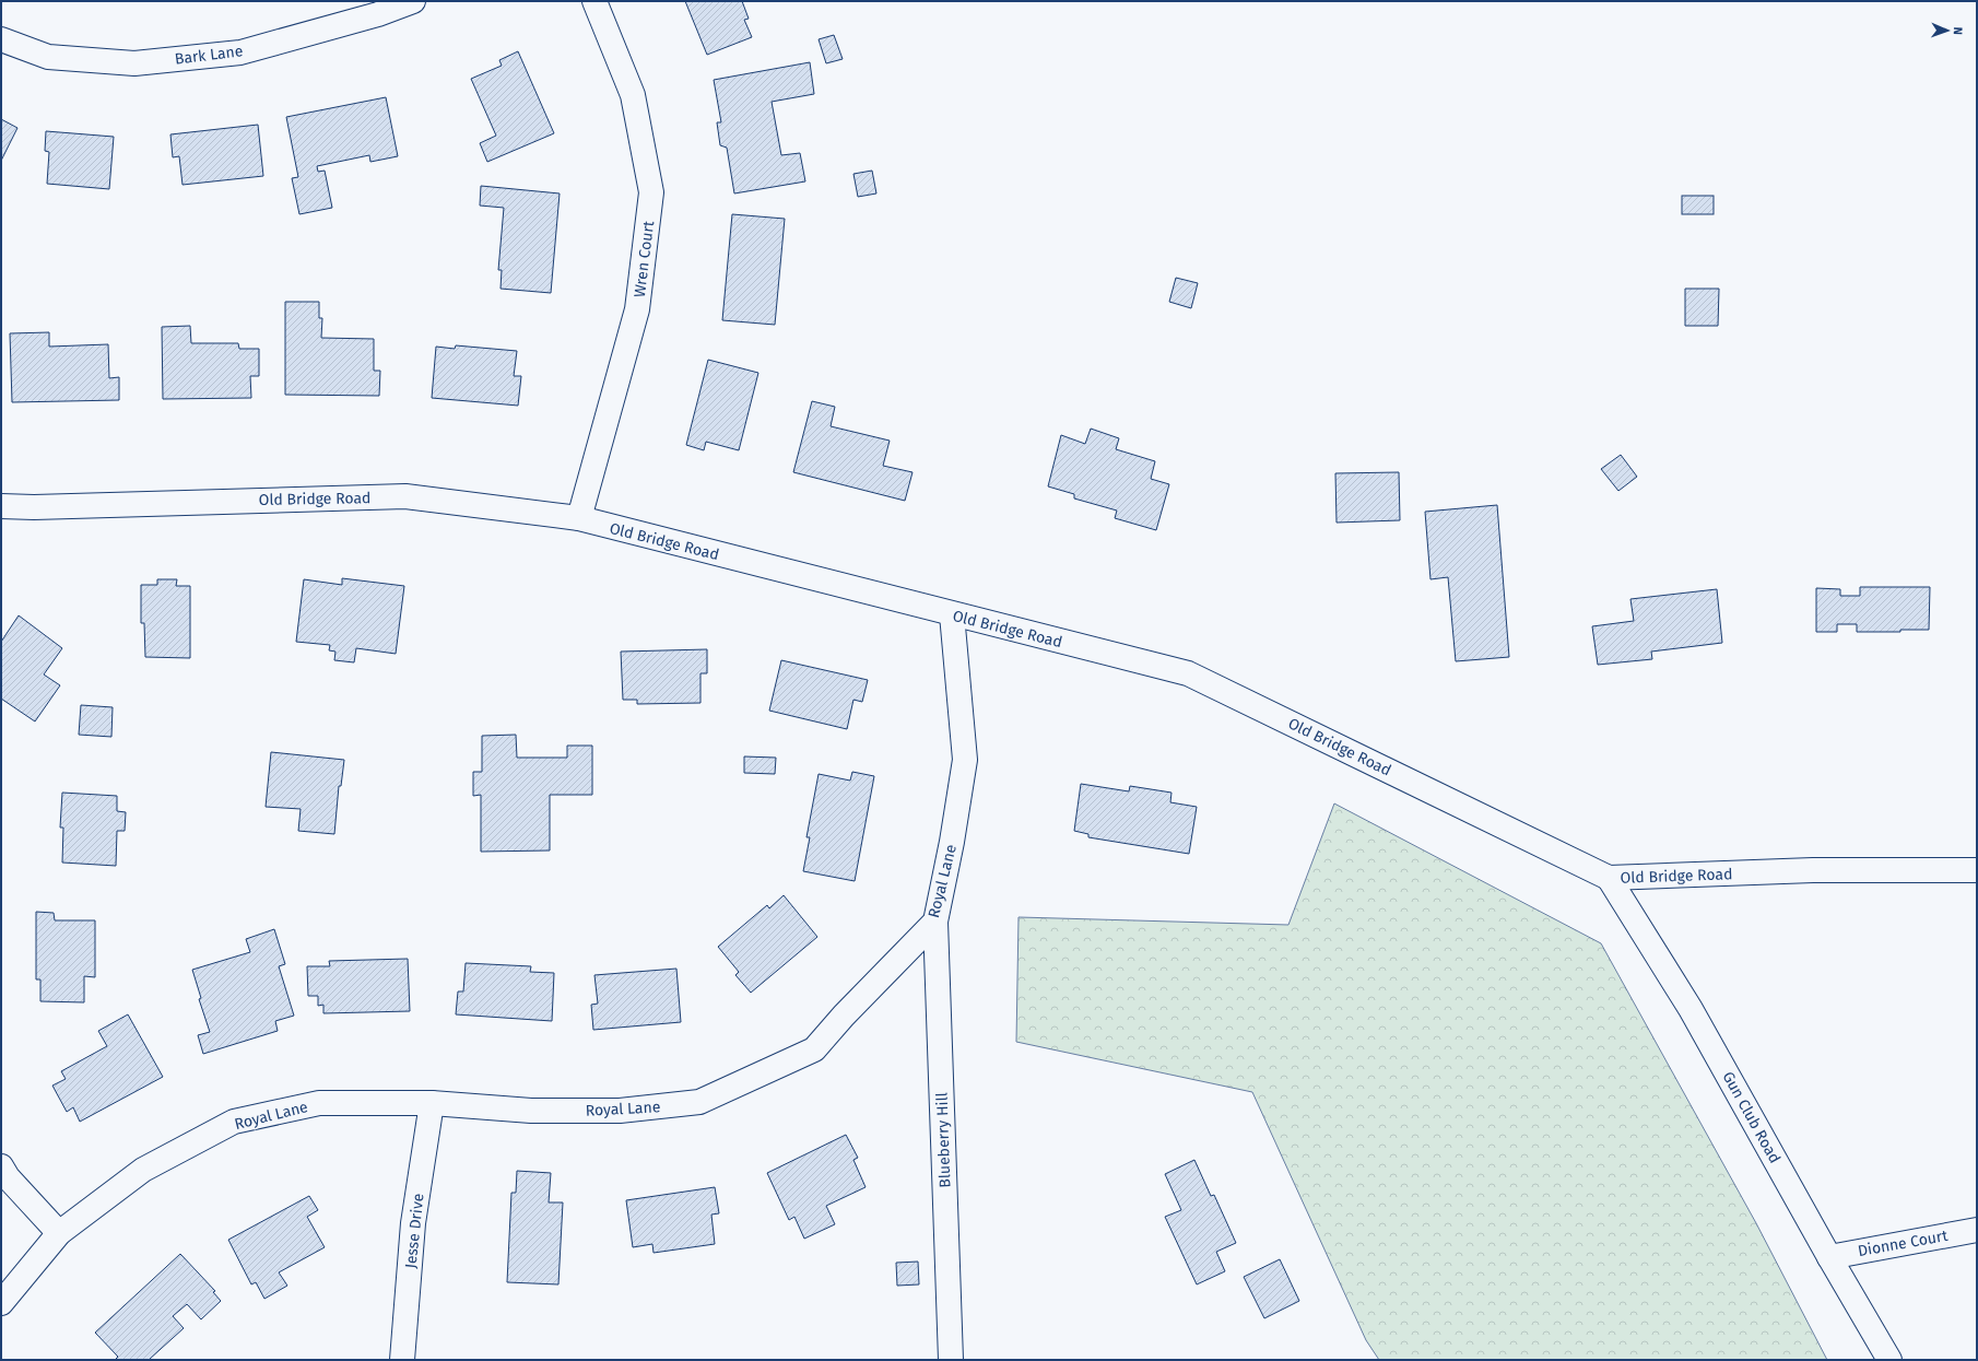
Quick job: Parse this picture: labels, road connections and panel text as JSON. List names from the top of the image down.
{
  "streets": {
    "street": [
      "Bark Lane",
      "Wren Court",
      "Old Bridge Road",
      "Royal Lane",
      "Gun Club Road",
      "Blueberry Hill",
      "Jesse Drive",
      "Dionne Court"
    ]
  },
  "crossings": [
    ["Wren Court", "Old Bridge Road"],
    ["Old Bridge Road", "Royal Lane"],
    ["Old Bridge Road", "Gun Club Road"],
    ["Royal Lane", "Blueberry Hill"],
    ["Royal Lane", "Jesse Drive"],
    ["Gun Club Road", "Dionne Court"]
  ],
  "north": "right"
}
